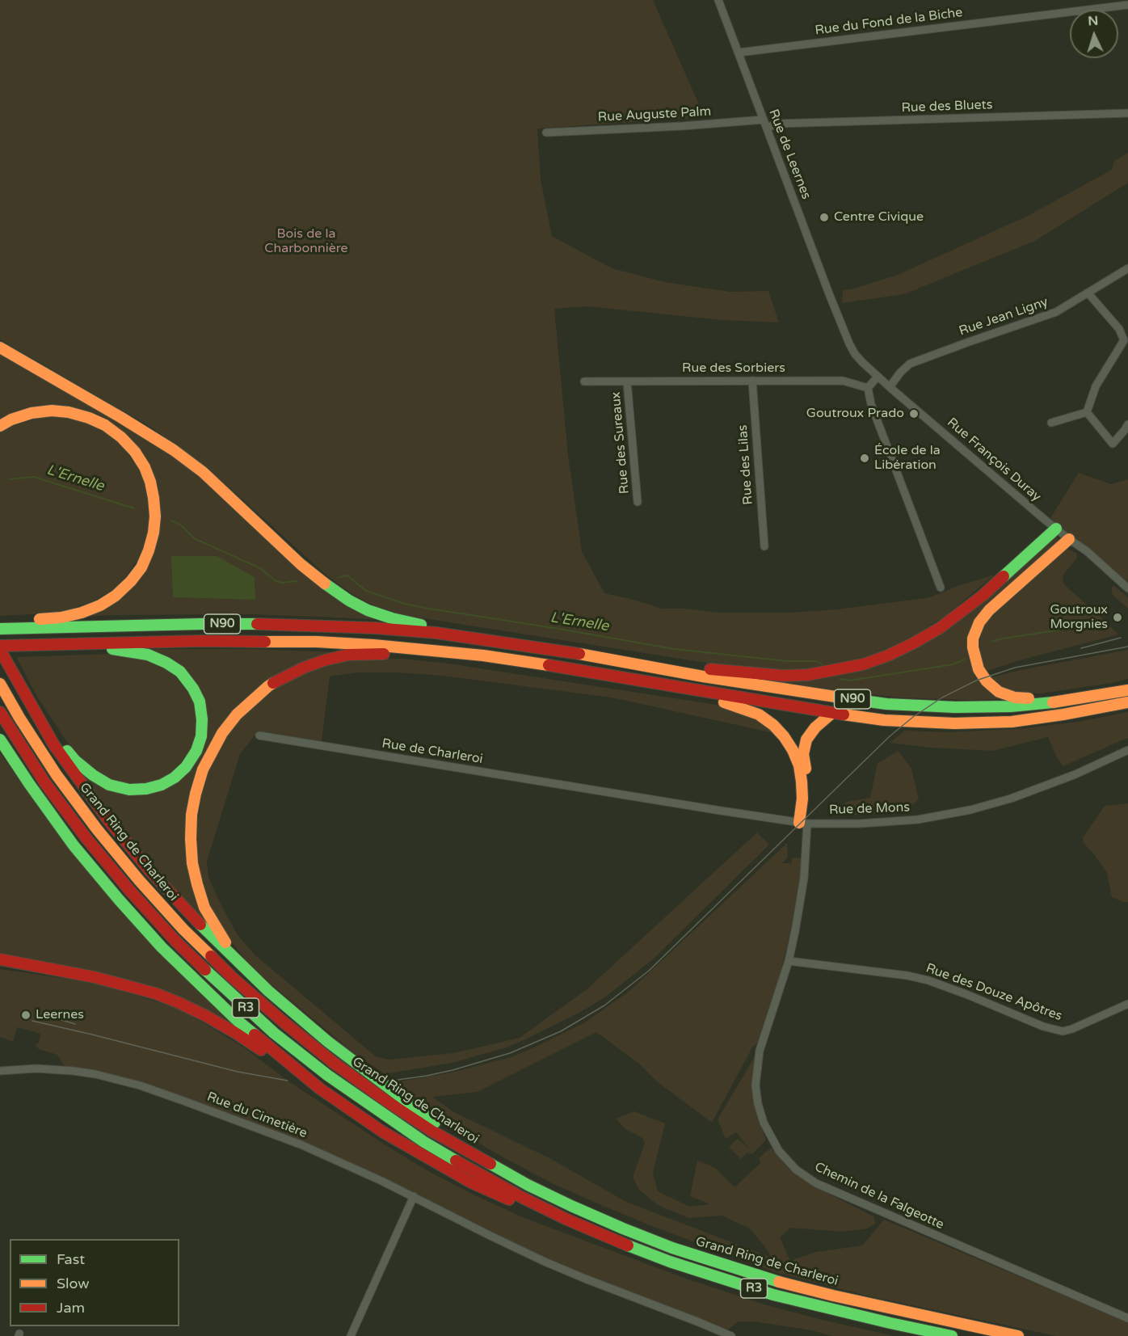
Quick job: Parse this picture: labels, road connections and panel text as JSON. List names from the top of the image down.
{
  "streets": {
    "highway": ["N90", "Grand Ring de Charleroi", "R3"],
    "street": [
      "Rue du Fond de la Biche",
      "Rue des Bluets",
      "Rue Auguste Palm",
      "Rue de Leernes",
      "Rue Jean Ligny",
      "Rue des Sorbiers",
      "Rue des Sureaux",
      "Rue François Duray",
      "Rue des Lilas",
      "Rue de Charleroi",
      "Rue de Mons",
      "Rue des Douze Apôtres",
      "Rue du Cimetière",
      "Chemin de la Falgeotte"
    ]
  },
  "crossings": [
    ["Rue du Fond de la Biche", "Rue de Leernes"],
    ["Rue des Bluets", "Rue de Leernes"],
    ["Rue Auguste Palm", "Rue de Leernes"],
    ["Rue de Leernes", "Rue François Duray"],
    ["Rue Jean Ligny", "Rue François Duray"],
    ["Rue des Sorbiers", "Rue des Sureaux"],
    ["Rue des Sorbiers", "Rue des Lilas"],
    ["Rue de Charleroi", "Rue de Mons"],
    ["Rue de Mons", "Chemin de la Falgeotte"],
    ["Rue des Douze Apôtres", "Chemin de la Falgeotte"]
  ],
  "water": ["L'Ernelle"],
  "parks": ["Bois de la Charbonnière"],
  "places": [
    "Centre Civique",
    "Goutroux Prado",
    "École de la Libération",
    "Goutroux Morgnies",
    "Leernes"
  ],
  "legend": ["Fast", "Slow", "Jam"],
  "north": "top"
}
